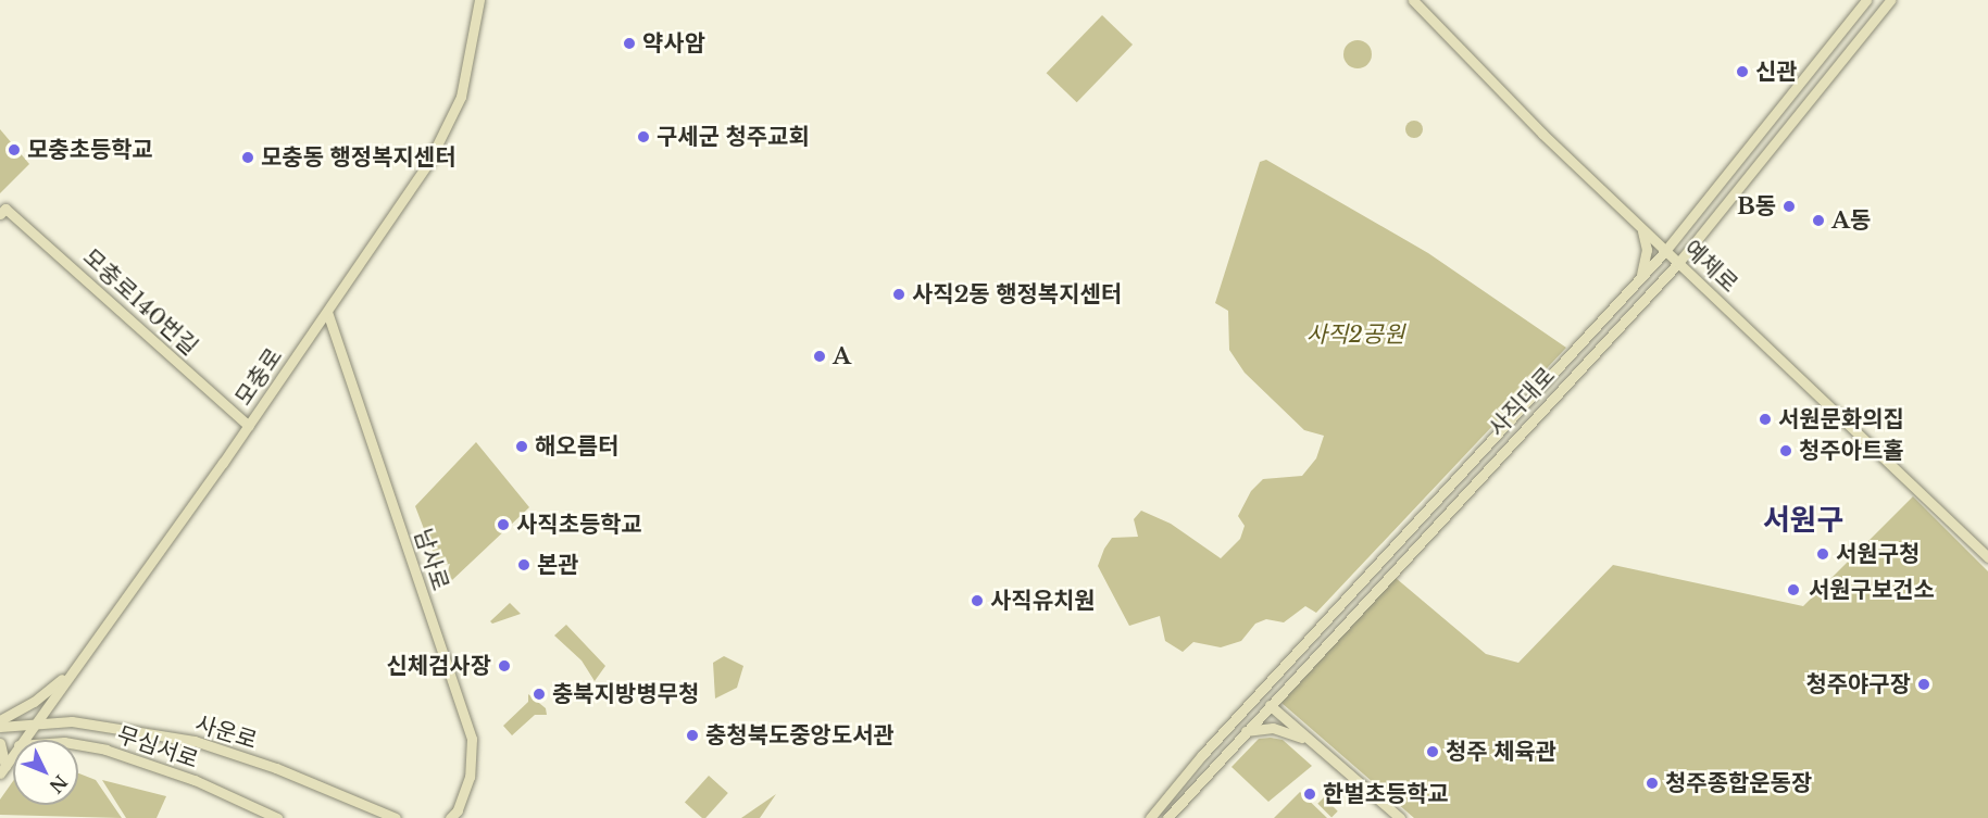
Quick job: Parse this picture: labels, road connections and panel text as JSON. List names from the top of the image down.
{
  "streets": {
    "main road": [
      "예체로",
      "모충로140번길",
      "모충로",
      "사직대로",
      "남사로",
      "사운로",
      "무심서로"
    ]
  },
  "crossings": [
    ["예체로", "사직대로"],
    ["모충로140번길", "모충로"],
    ["모충로", "남사로"],
    ["모충로", "사운로"]
  ],
  "districts": ["서원구"],
  "parks": ["사직2공원"],
  "places": [
    "약사암",
    "신관",
    "구세군 청주교회",
    "모충초등학교",
    "모충동 행정복지센터",
    "B동",
    "A동",
    "사직2동 행정복지센터",
    "A",
    "서원문화의집",
    "해오름터",
    "청주아트홀",
    "사직초등학교",
    "서원구청",
    "본관",
    "서원구보건소",
    "사직유치원",
    "신체검사장",
    "청주야구장",
    "충북지방병무청",
    "충청북도중앙도서관",
    "청주 체육관",
    "청주종합운동장",
    "한벌초등학교"
  ],
  "north": "bottom right"
}
